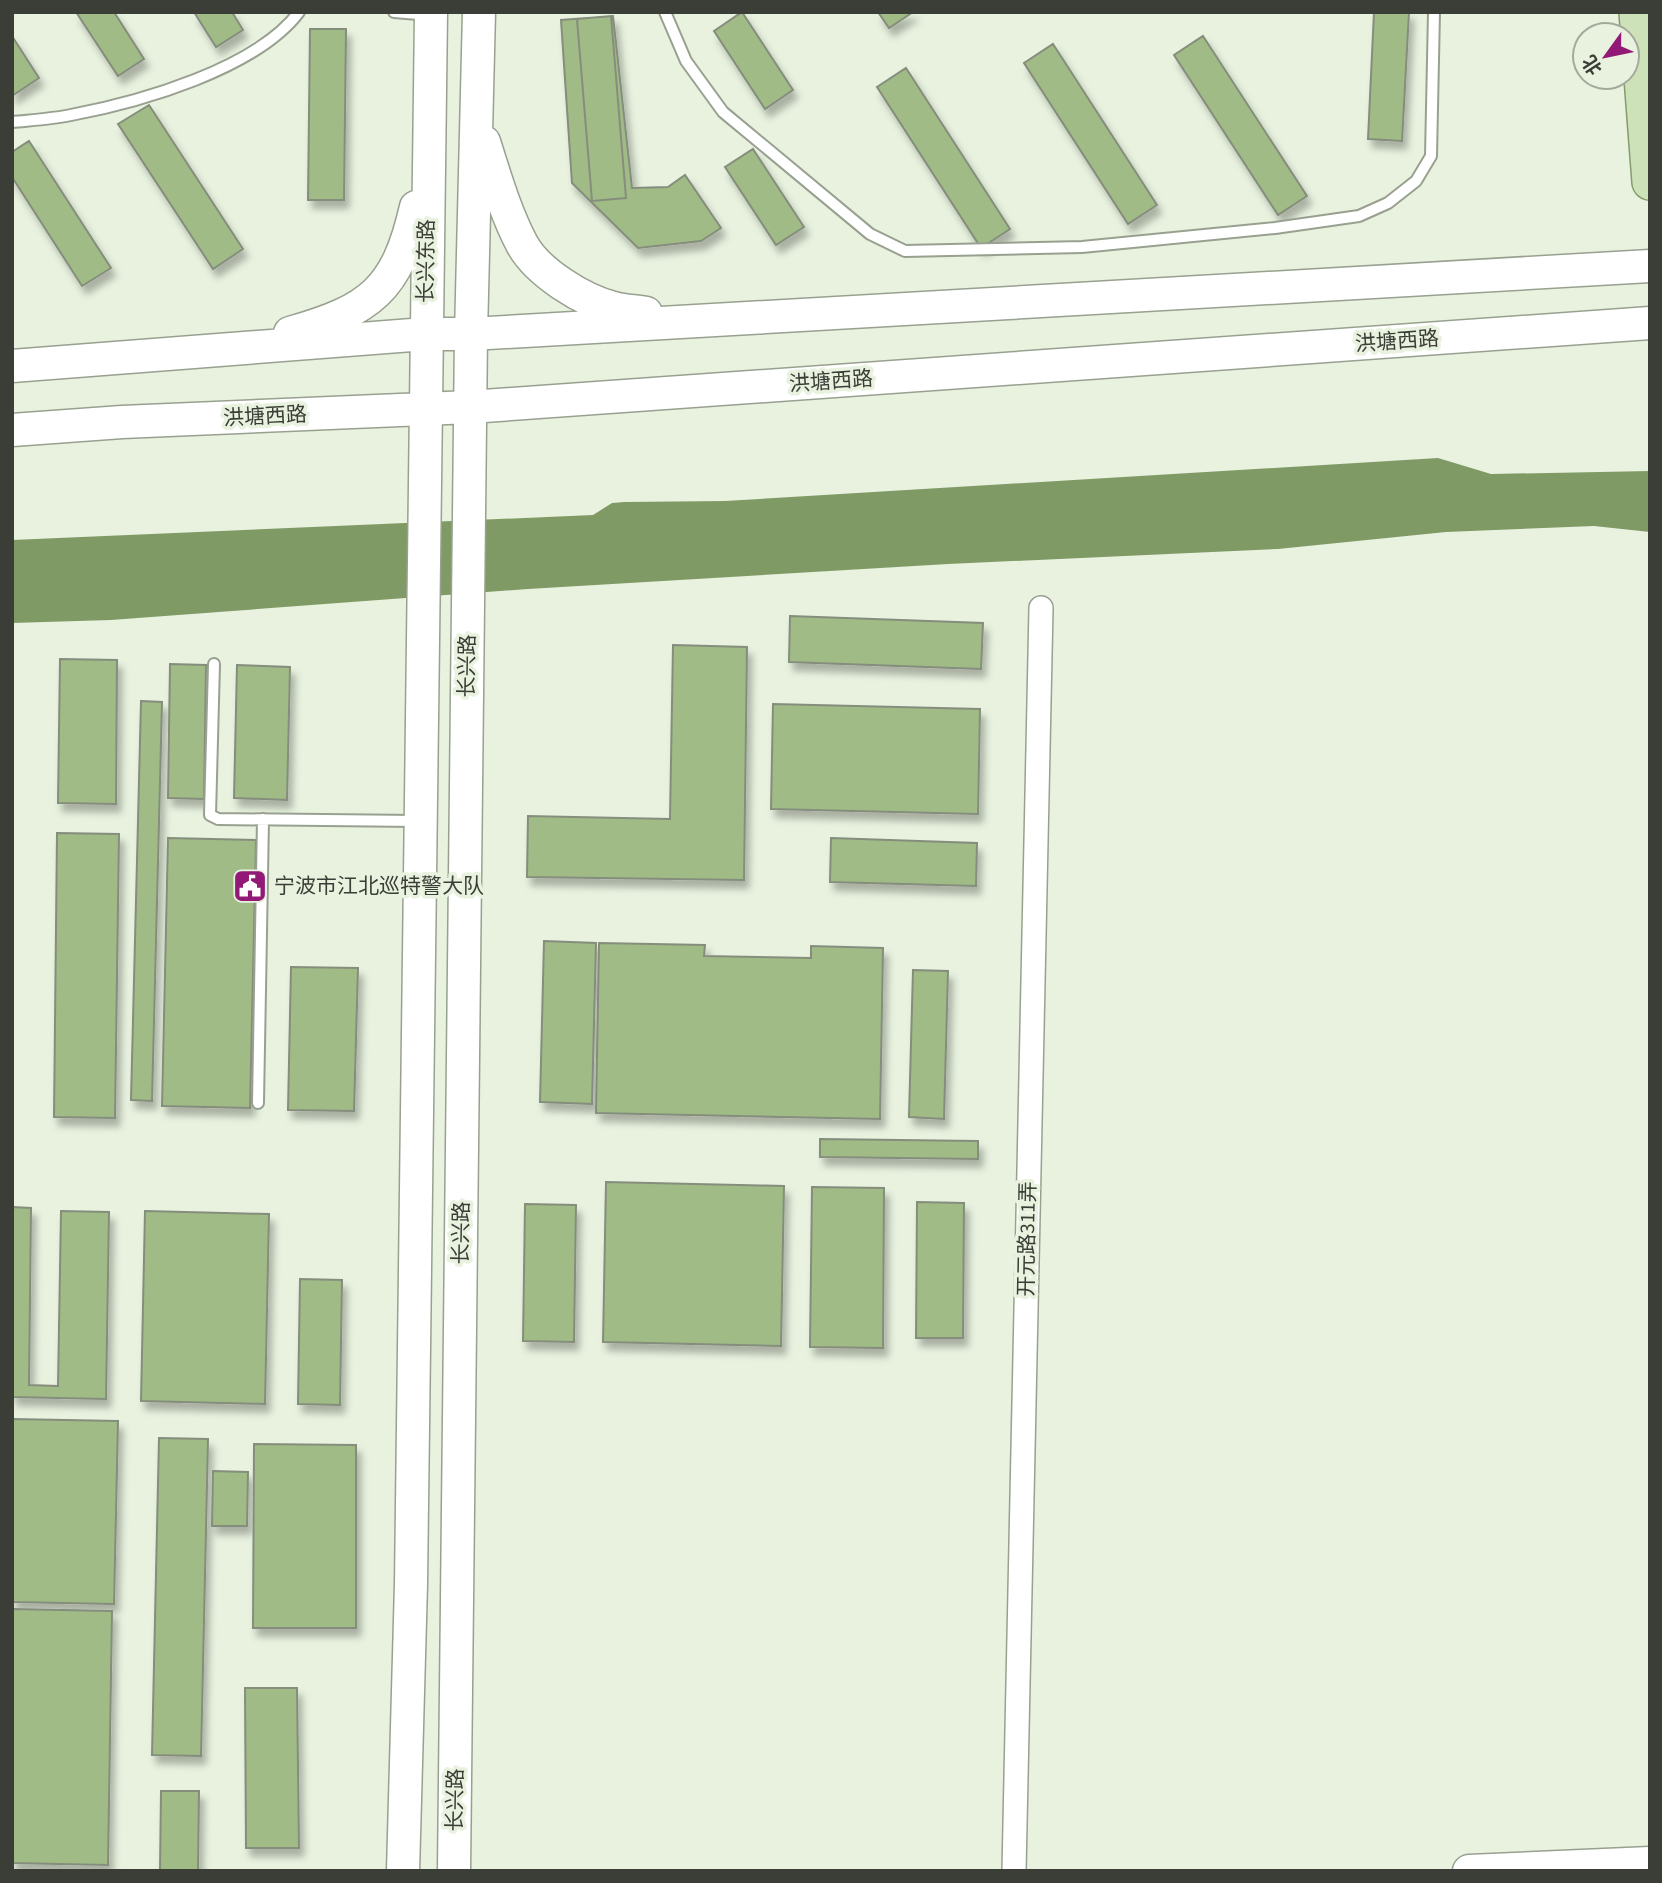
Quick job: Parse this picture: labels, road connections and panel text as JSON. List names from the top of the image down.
{
  "streets": {
    "main road": ["长兴东路", "洪塘西路", "长兴路"],
    "street": ["开元路311弄"]
  },
  "crossings": [
    ["长兴东路", "洪塘西路"],
    ["洪塘西路", "长兴路"]
  ],
  "places": {
    "public building": ["宁波市江北巡特警大队"]
  },
  "north": "bottom left"
}
